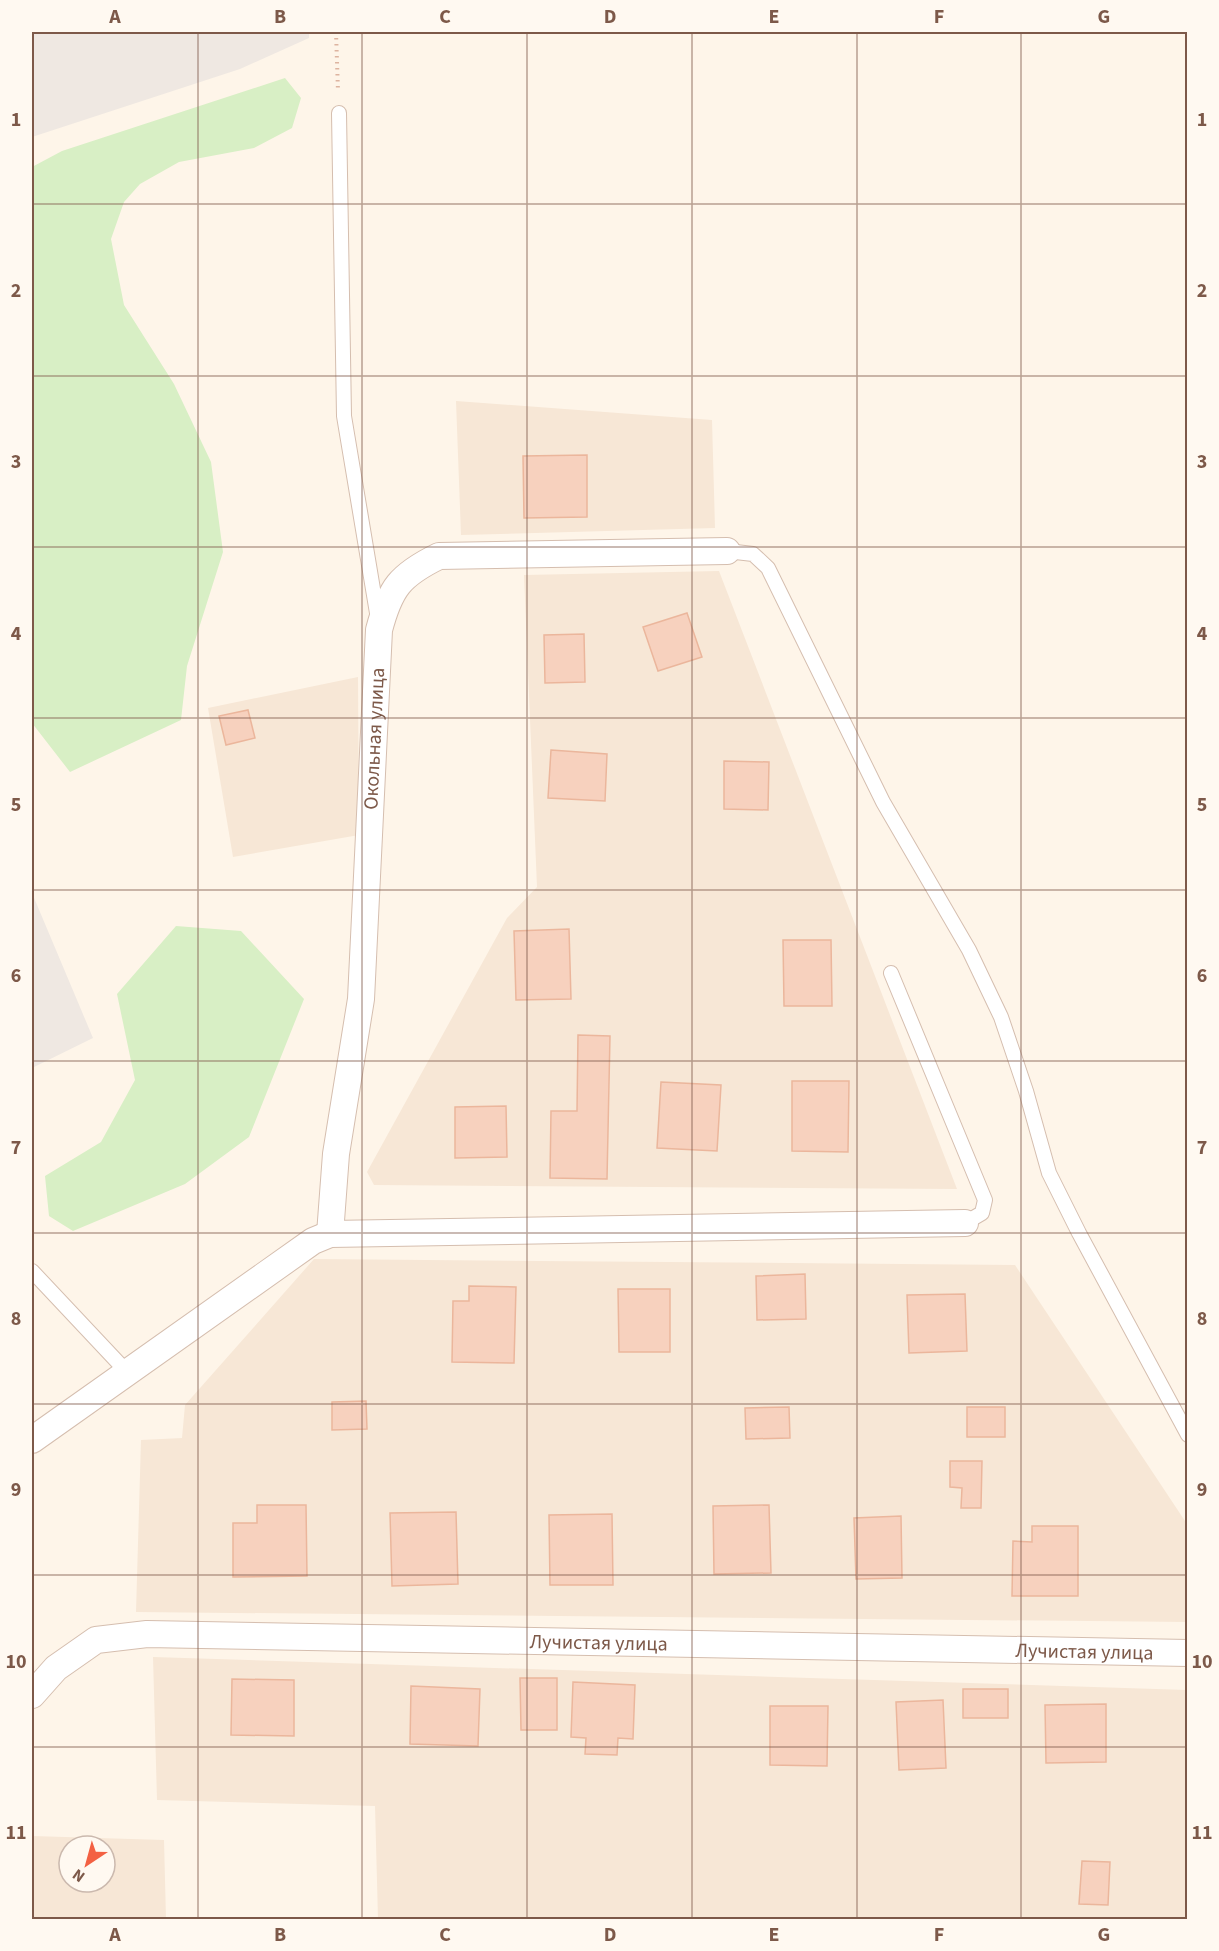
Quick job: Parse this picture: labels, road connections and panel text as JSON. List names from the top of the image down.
{
  "streets": {
    "street": ["Окольная улица", "Лучистая улица"]
  },
  "north": "bottom left",
  "grid": {
    "columns": [
      "A",
      "B",
      "C",
      "D",
      "E",
      "F",
      "G"
    ],
    "rows": [
      "1",
      "2",
      "3",
      "4",
      "5",
      "6",
      "7",
      "8",
      "9",
      "10",
      "11"
    ]
  }
}
